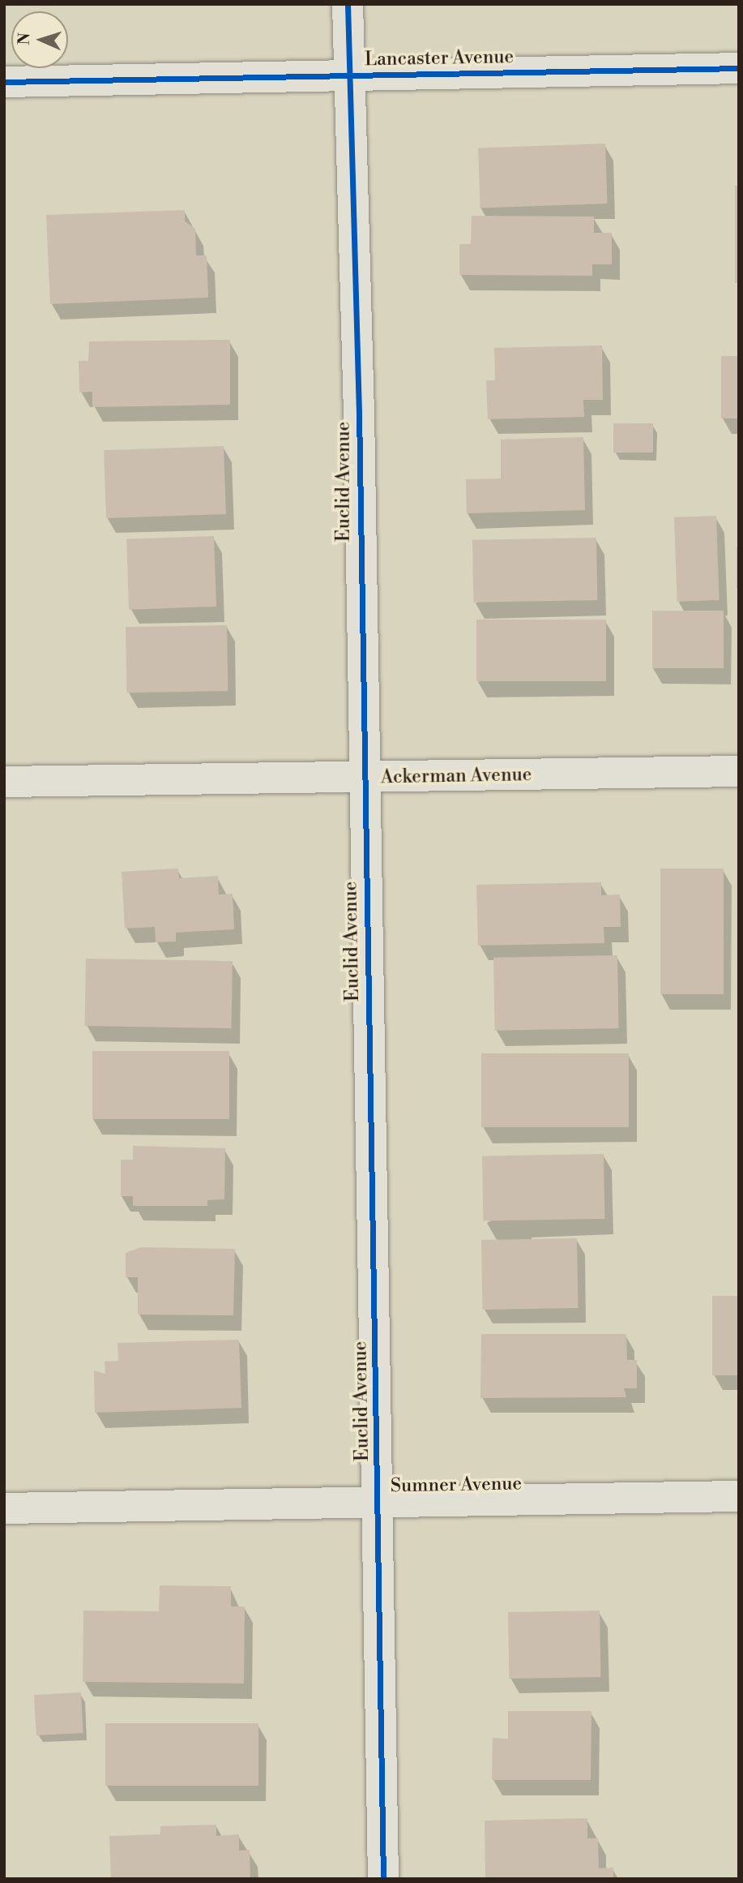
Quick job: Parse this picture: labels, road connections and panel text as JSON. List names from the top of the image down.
{
  "streets": {
    "street": [
      "Lancaster Avenue",
      "Euclid Avenue",
      "Ackerman Avenue",
      "Sumner Avenue"
    ]
  },
  "crossings": [
    ["Lancaster Avenue", "Euclid Avenue"],
    ["Euclid Avenue", "Ackerman Avenue"],
    ["Euclid Avenue", "Sumner Avenue"]
  ],
  "north": "left"
}
